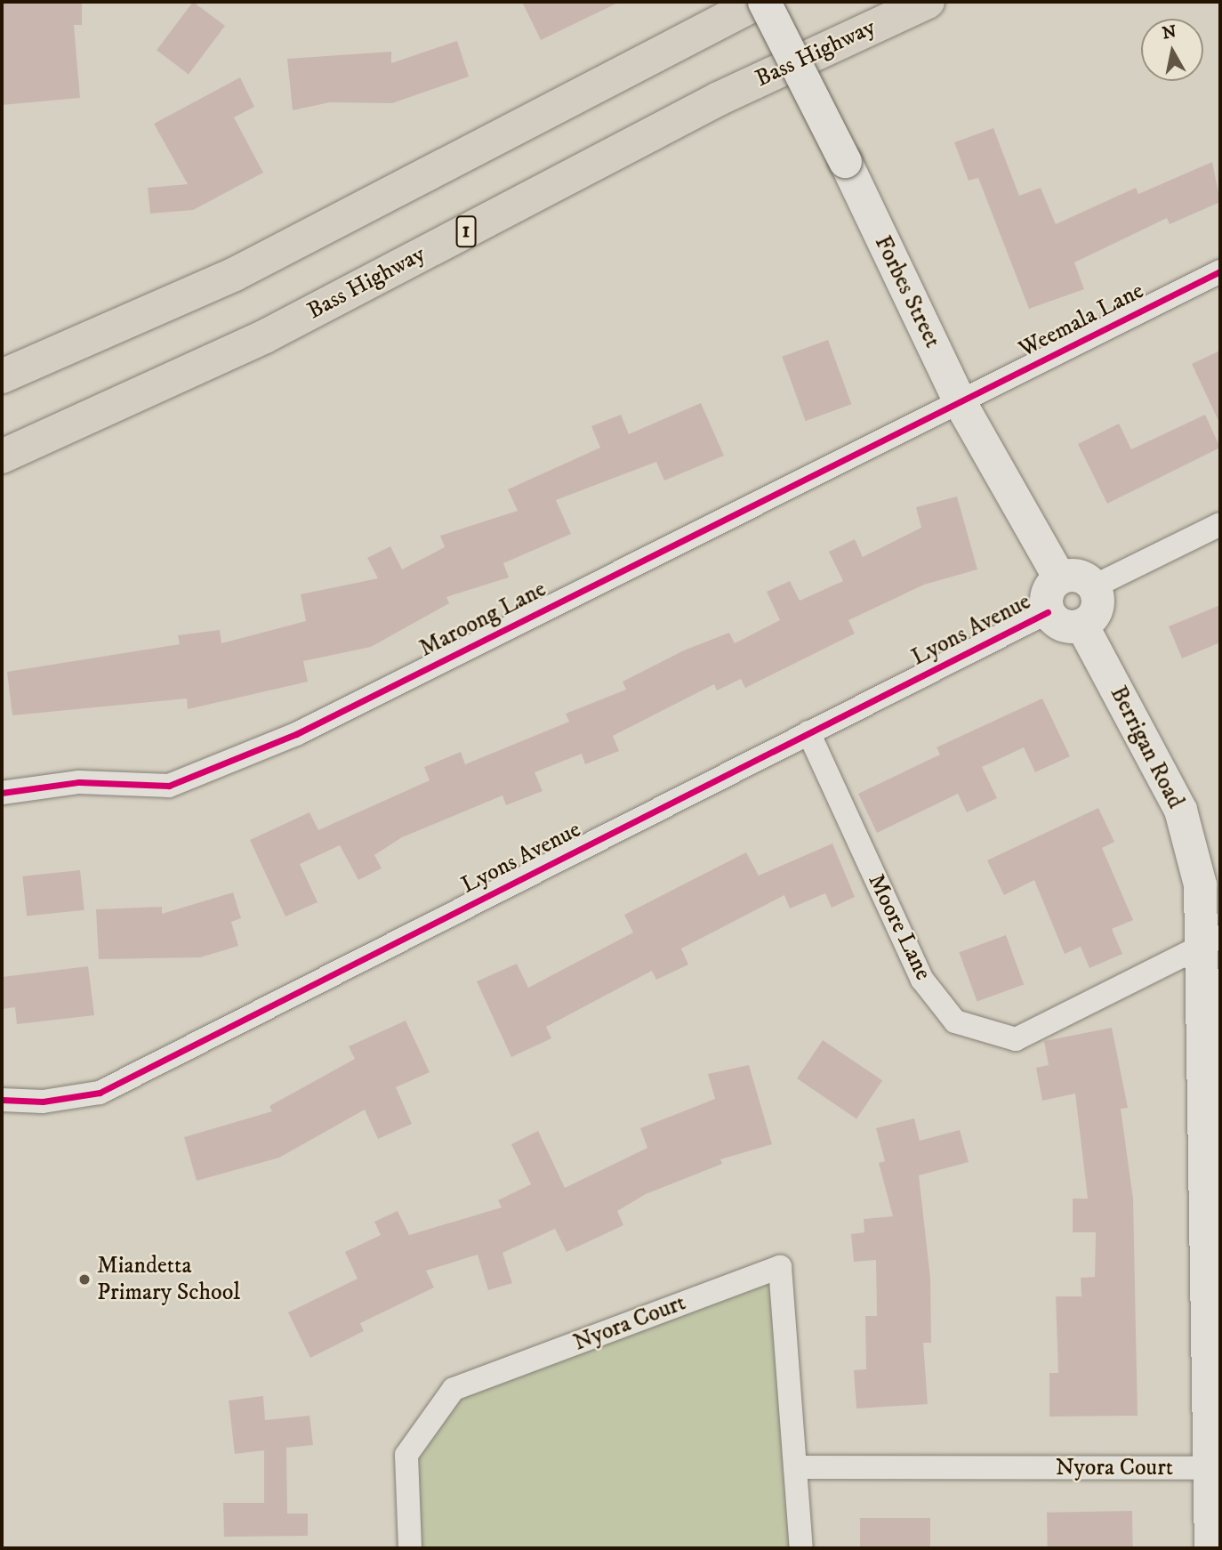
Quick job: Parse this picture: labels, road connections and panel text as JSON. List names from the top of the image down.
{
  "streets": {
    "highway": ["Bass Highway", "1"],
    "street": [
      "Forbes Street",
      "Weemala Lane",
      "Maroong Lane",
      "Lyons Avenue",
      "Berrigan Road",
      "Moore Lane",
      "Nyora Court"
    ]
  },
  "crossings": [
    ["Forbes Street", "Weemala Lane"],
    ["Forbes Street", "Maroong Lane"],
    ["Forbes Street", "Lyons Avenue"],
    ["Forbes Street", "Berrigan Road"],
    ["Weemala Lane", "Maroong Lane"],
    ["Lyons Avenue", "Berrigan Road"],
    ["Lyons Avenue", "Moore Lane"],
    ["Berrigan Road", "Moore Lane"],
    ["Berrigan Road", "Nyora Court"]
  ],
  "places": ["Miandetta Primary School"],
  "north": "top"
}
